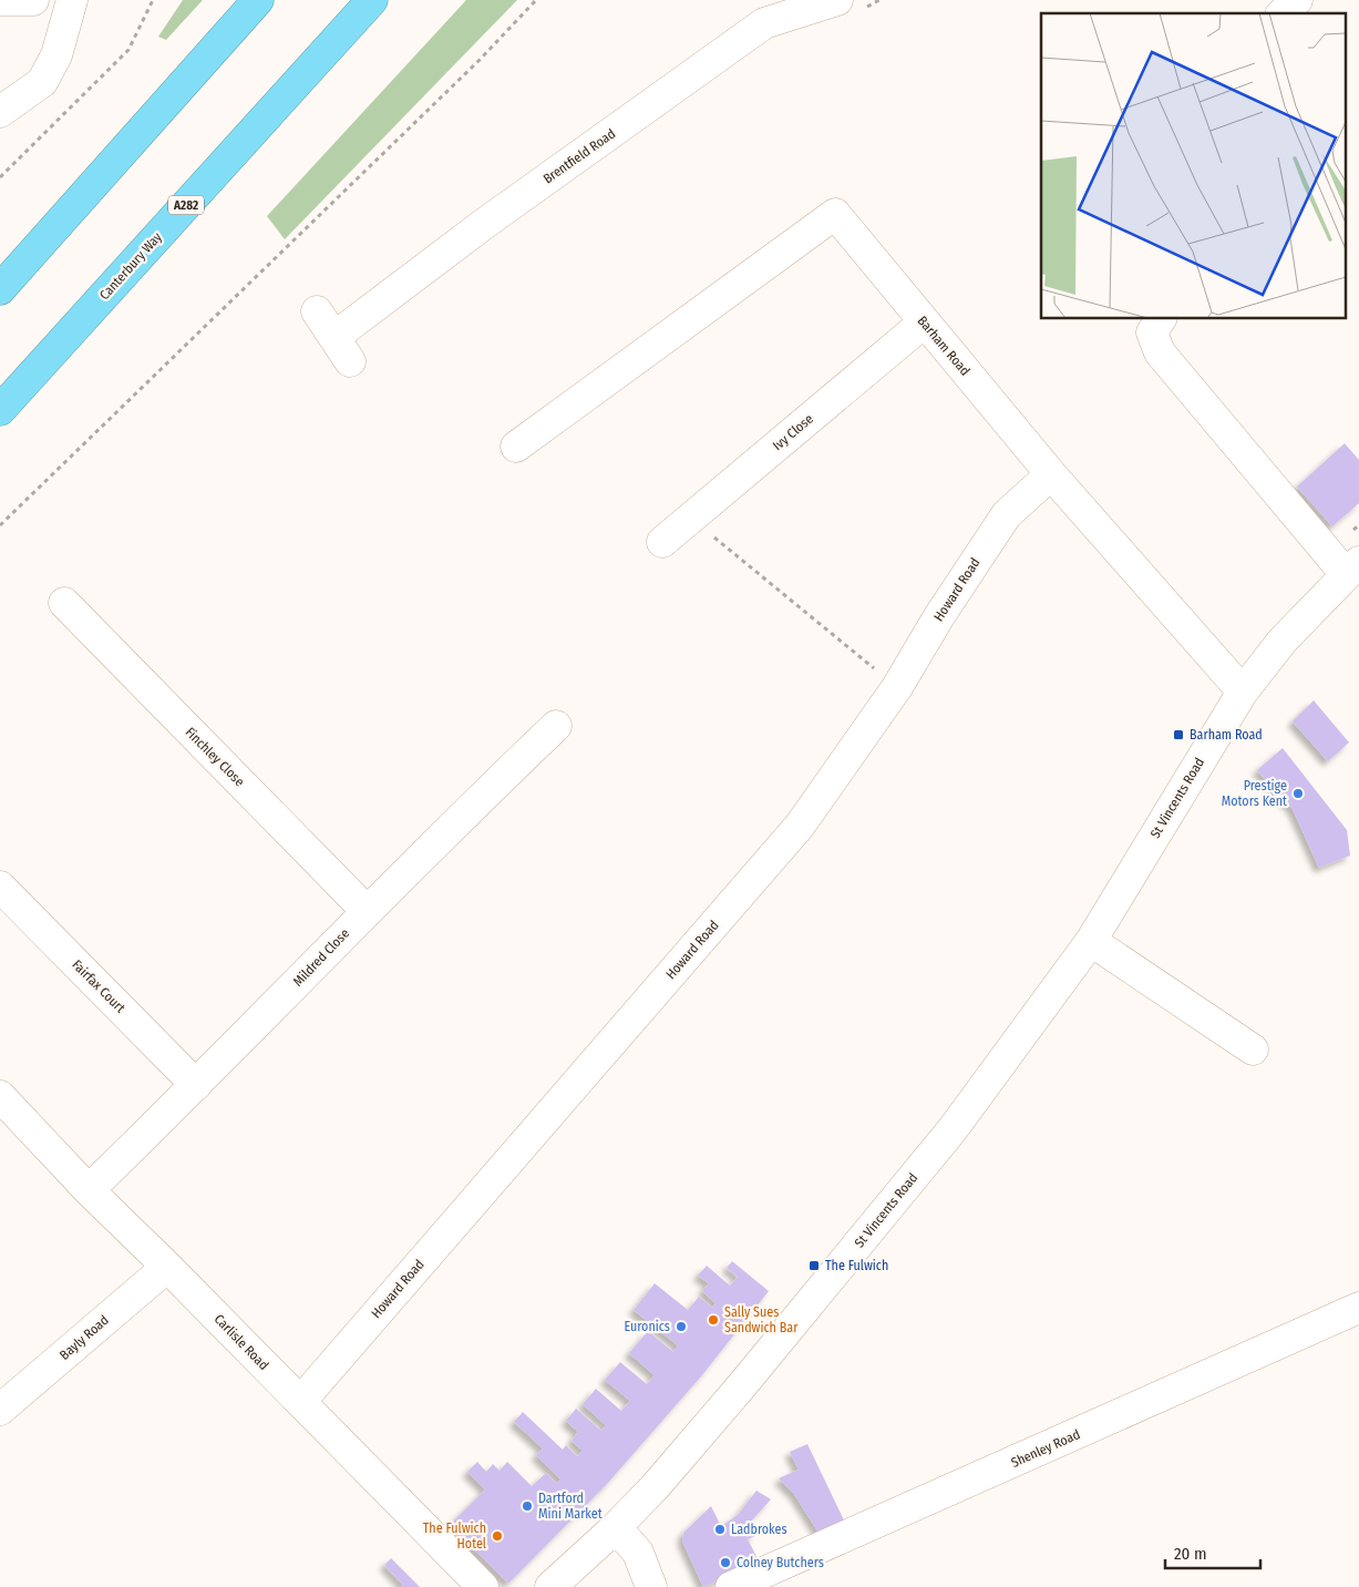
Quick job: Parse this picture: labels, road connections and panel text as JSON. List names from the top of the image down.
{
  "streets": {
    "highway": ["A282", "Canterbury Way"],
    "street": [
      "Brentfield Road",
      "Barham Road",
      "Ivy Close",
      "Howard Road",
      "Finchley Close",
      "St Vincents Road",
      "Mildred Close",
      "Fairfax Court",
      "Bayly Road",
      "Carlisle Road",
      "Shenley Road"
    ]
  },
  "crossings": [
    ["Barham Road", "Ivy Close"],
    ["Barham Road", "Howard Road"],
    ["Barham Road", "St Vincents Road"],
    ["Howard Road", "Carlisle Road"],
    ["Finchley Close", "Mildred Close"],
    ["Mildred Close", "Fairfax Court"],
    ["Mildred Close", "Carlisle Road"],
    ["Bayly Road", "Carlisle Road"]
  ],
  "places": {
    "transit": ["Barham Road", "The Fulwich"],
    "other": [
      "Prestige Motors Kent",
      "Sally Sues Sandwich Bar",
      "Euronics",
      "Dartford Mini Market",
      "Ladbrokes",
      "The Fulwich Hotel",
      "Colney Butchers"
    ]
  },
  "scale_bar": "20 m"
}
